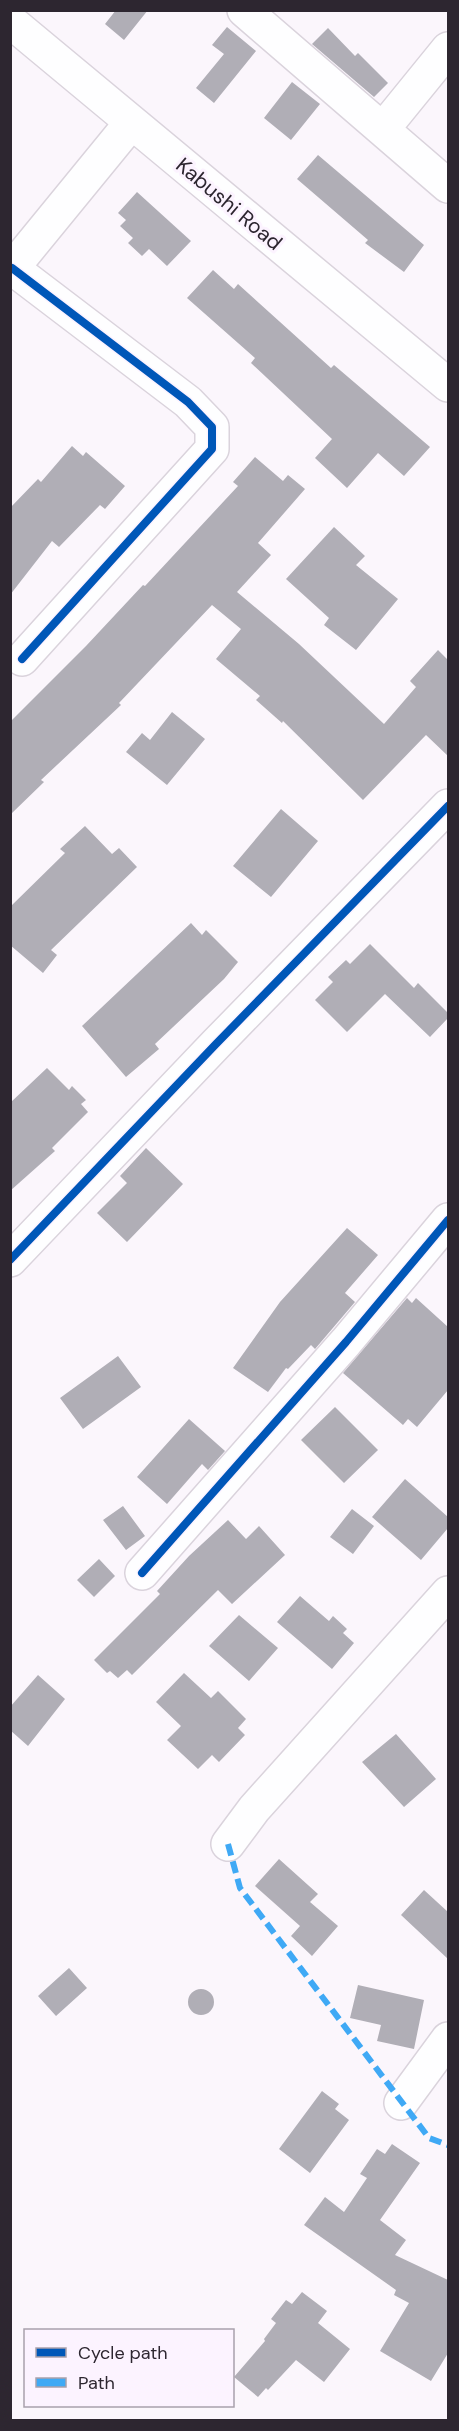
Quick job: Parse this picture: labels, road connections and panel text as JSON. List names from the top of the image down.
{
  "streets": {
    "street": ["Kabushi Road"]
  },
  "legend": ["Cycle path", "Path"]
}
